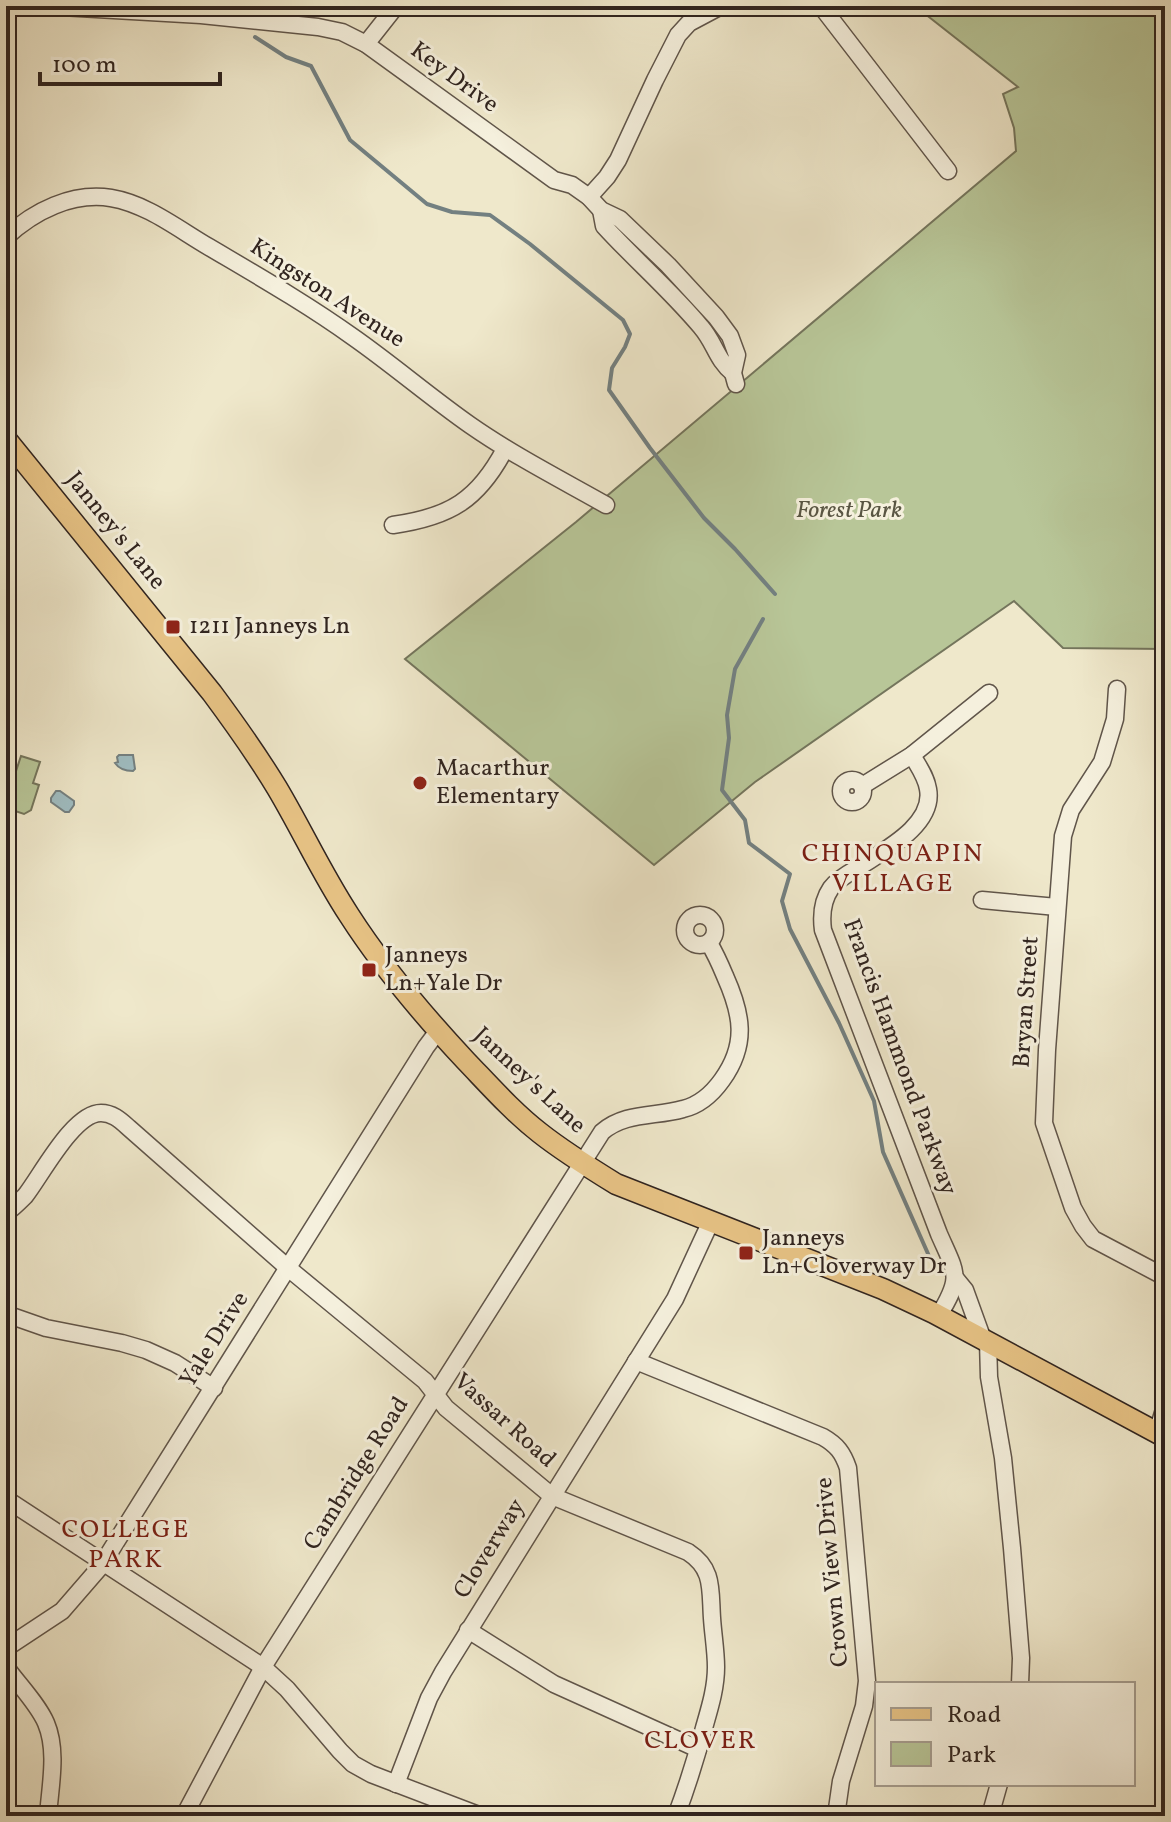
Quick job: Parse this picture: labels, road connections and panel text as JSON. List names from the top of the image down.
{
  "streets": {
    "main road": ["Janney's Lane"],
    "street": [
      "Key Drive",
      "Kingston Avenue",
      "Bryan Street",
      "Francis Hammond Parkway",
      "Yale Drive",
      "Vassar Road",
      "Cambridge Road",
      "Cloverway",
      "Crown View Drive"
    ]
  },
  "crossings": [
    ["Janney's Lane", "Francis Hammond Parkway"],
    ["Janney's Lane", "Yale Drive"],
    ["Janney's Lane", "Cambridge Road"],
    ["Janney's Lane", "Cloverway"],
    ["Yale Drive", "Vassar Road"],
    ["Vassar Road", "Cambridge Road"],
    ["Vassar Road", "Cloverway"],
    ["Cloverway", "Crown View Drive"]
  ],
  "districts": ["CHINQUAPIN VILLAGE", "COLLEGE PARK", "CLOVER"],
  "parks": ["Forest Park"],
  "places": {
    "transit": ["1211 Janneys Ln", "Janneys Ln+Yale Dr", "Janneys Ln+Cloverway Dr"],
    "other": ["Macarthur Elementary"]
  },
  "legend": ["Road", "Park"],
  "scale_bar": "100 m"
}
